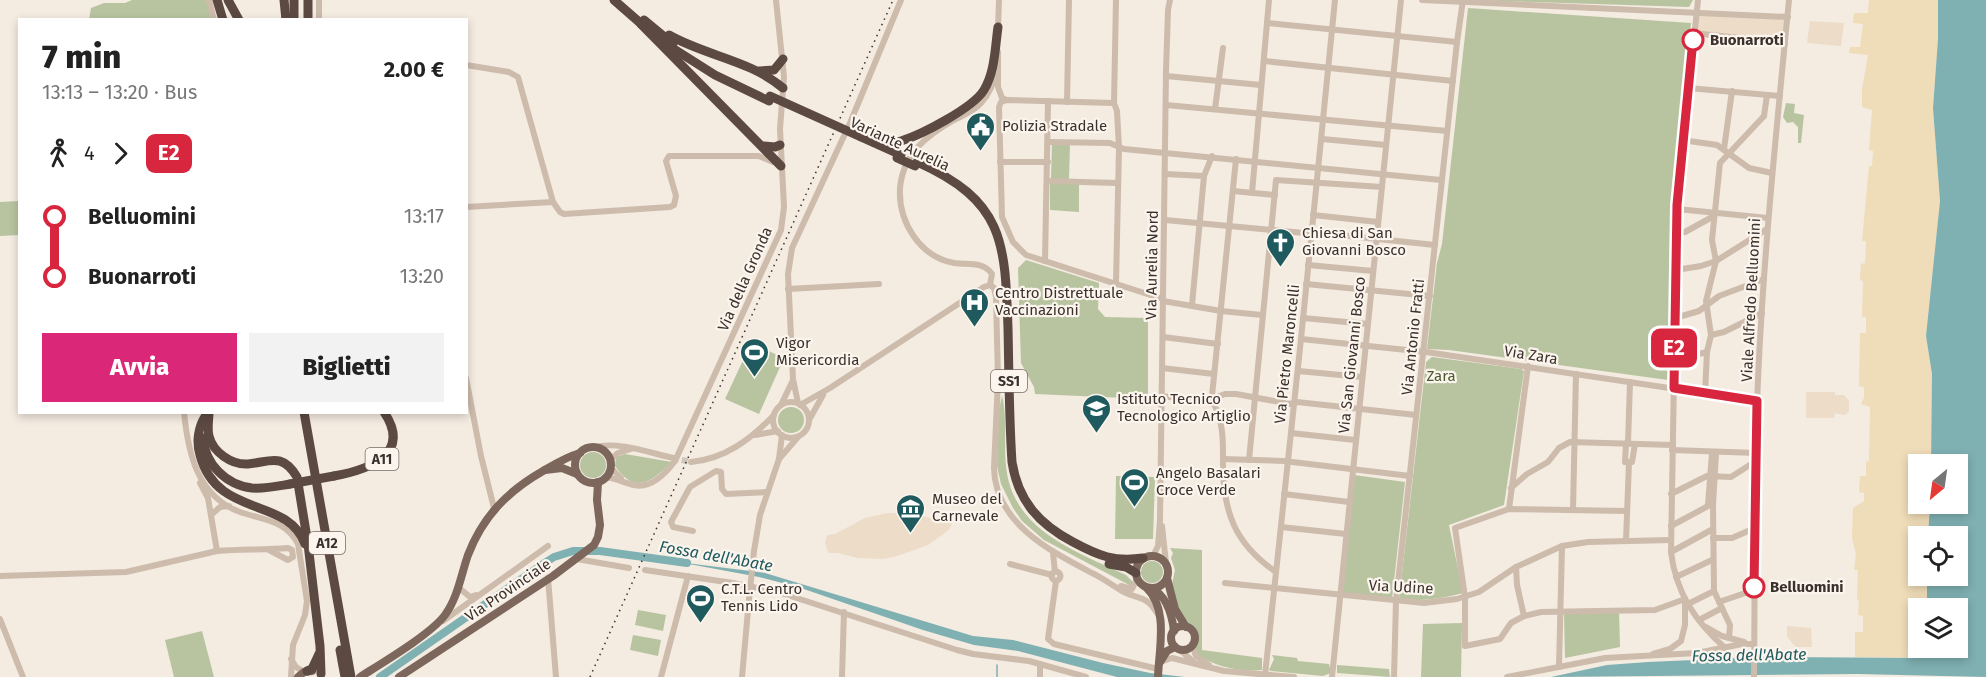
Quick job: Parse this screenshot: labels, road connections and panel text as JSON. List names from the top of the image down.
{
  "streets": {
    "highway": [
      "Variante Aurelia",
      "SS1",
      "A11",
      "A12"
    ],
    "main road": ["Via Provinciale"],
    "street": [
      "Via Aurelia Nord",
      "Via della Gronda",
      "Viale Alfredo Belluomini",
      "Via Antonio Fratti",
      "Via Pietro Maroncelli",
      "Via San Giovanni Bosco",
      "Via Zara",
      "Via Udine"
    ]
  },
  "crossings": [
    ["Variante Aurelia", "Via Aurelia Nord"],
    ["Variante Aurelia", "SS1"],
    ["Via Aurelia Nord", "SS1"],
    ["Via della Gronda", "Via Provinciale"],
    ["Viale Alfredo Belluomini", "Via Zara"],
    ["Via Antonio Fratti", "Via Zara"],
    ["Via Antonio Fratti", "Via Udine"],
    ["Via Pietro Maroncelli", "Via Zara"],
    ["Via Pietro Maroncelli", "Via Udine"],
    ["Via San Giovanni Bosco", "Via Zara"],
    ["Via San Giovanni Bosco", "Via Udine"]
  ],
  "water": ["Fossa dell'Abate"],
  "parks": ["Zara"],
  "places": {
    "other": ["Buonarroti", "Belluomini"],
    "public building": ["Polizia Stradale"],
    "church": ["Chiesa di San Giovanni Bosco"],
    "hospital": ["Centro Distrettuale Vaccinazioni"],
    "sports": ["Vigor Misericordia", "Angelo Basalari Croce Verde", "C.T.L. Centro Tennis Lido"],
    "school or university": ["Istituto Tecnico Tecnologico Artiglio"],
    "museum": ["Museo del Carnevale"]
  },
  "lines": ["bus line E2"],
  "north": "bottom left",
  "page": {
    "on_map": "E2",
    "heading": ["7 min", "13:13 – 13:20 · Bus", "2.00 €"],
    "legs": ["4", "E2"],
    "list": [
      {
        "name": "Belluomini",
        "value": "13:17"
      },
      {
        "name": "Buonarroti",
        "value": "13:20"
      }
    ],
    "buttons": ["Avvia", "Biglietti"]
  }
}
